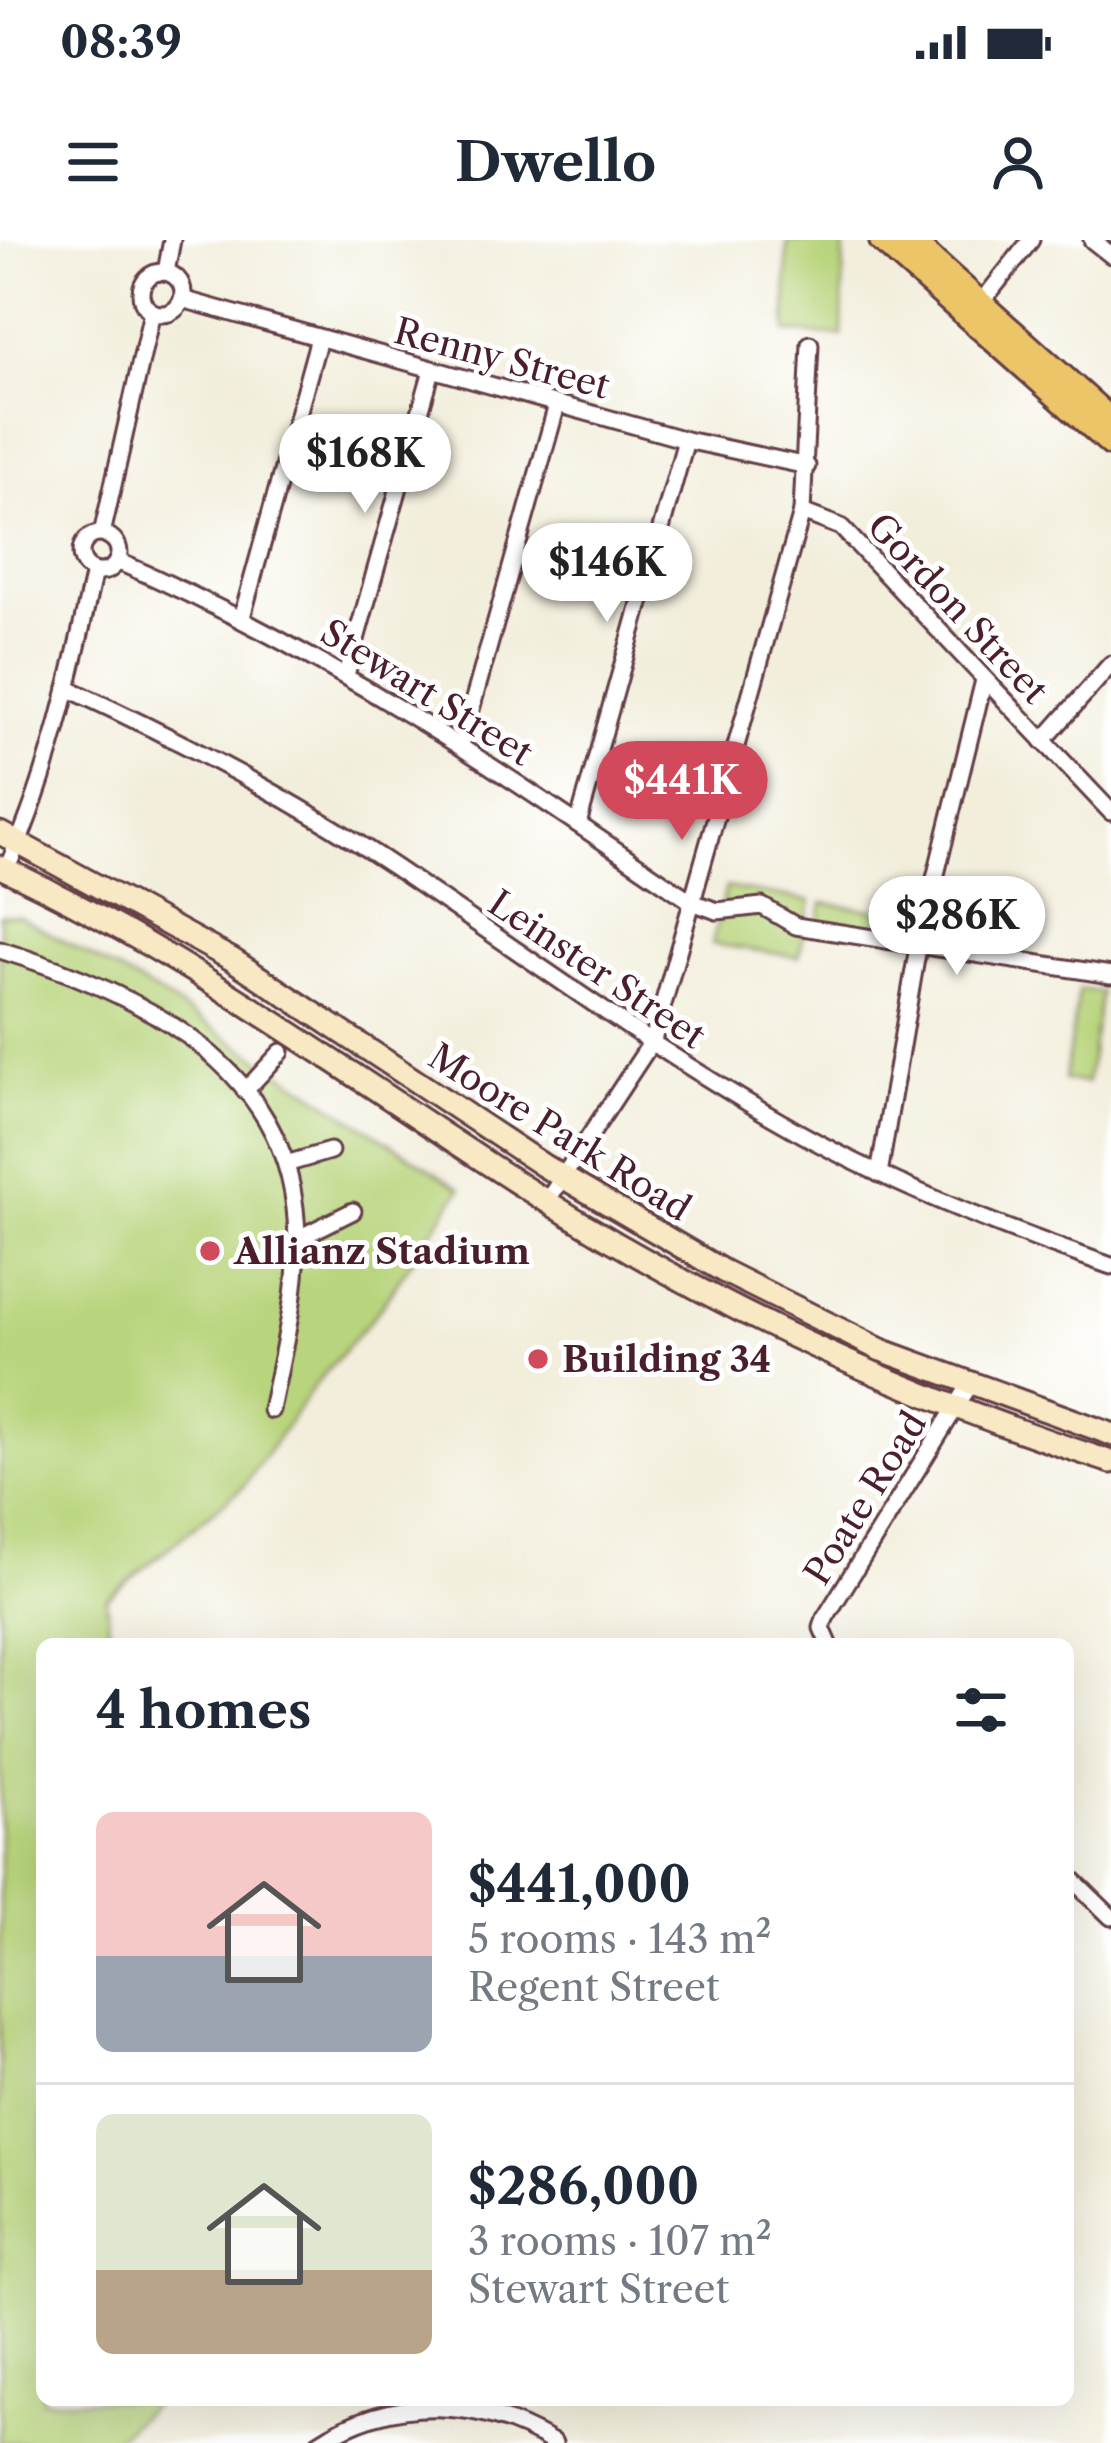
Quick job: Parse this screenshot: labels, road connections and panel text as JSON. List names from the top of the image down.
{
  "streets": {
    "main road": ["Moore Park Road"],
    "street": [
      "Renny Street",
      "Gordon Street",
      "Stewart Street",
      "Leinster Street",
      "Poate Road"
    ]
  },
  "crossings": [
    ["Moore Park Road", "Poate Road"]
  ],
  "places": ["Allianz Stadium", "Building 34"],
  "page": {
    "status": "08:39",
    "header": "Dwello",
    "price": [
      "$168K",
      "$146K",
      "$441K",
      "$286K"
    ],
    "heading": "4 homes",
    "list": [
      {
        "name": "$441,000",
        "note": "5 rooms · 143 m² · Regent Street"
      },
      {
        "name": "$286,000",
        "note": "3 rooms · 107 m² · Stewart Street"
      }
    ]
  }
}
